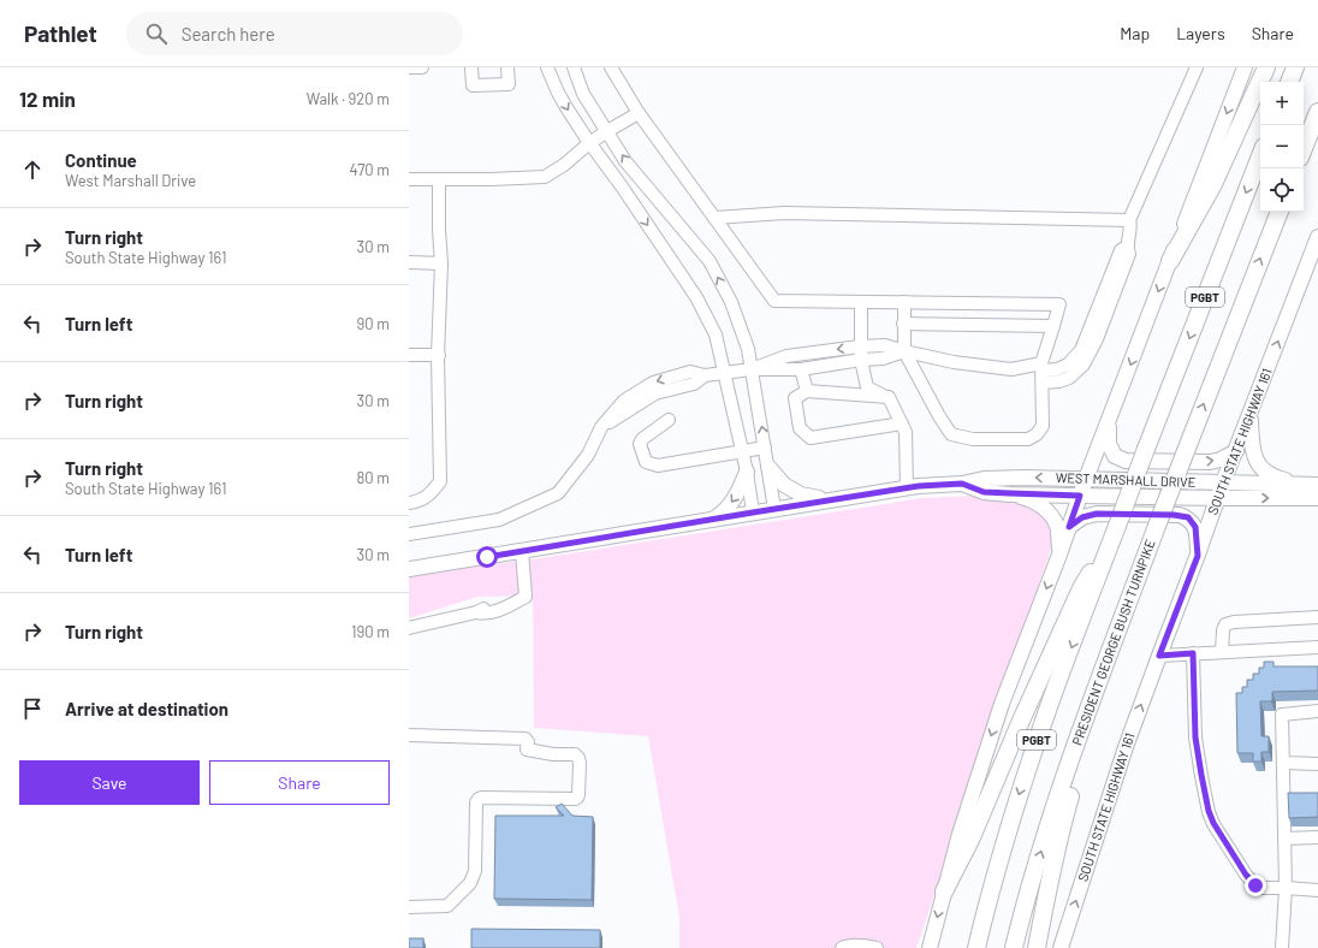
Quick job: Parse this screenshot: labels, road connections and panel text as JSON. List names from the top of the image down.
{
  "streets": {
    "highway": ["PGBT", "PRESIDENT GEORGE BUSH TURNPIKE"],
    "main road": ["SOUTH STATE HIGHWAY 161", "WEST MARSHALL DRIVE"]
  },
  "crossings": [
    ["SOUTH STATE HIGHWAY 161", "WEST MARSHALL DRIVE"]
  ],
  "page": {
    "header": "Pathlet",
    "search": "Search here",
    "nav": ["Map", "Layers", "Share"],
    "heading": ["12 min", "Walk · 920 m"],
    "map_buttons": ["+", "−"],
    "list": [
      ["Continue", "West Marshall Drive", "470 m"],
      ["Turn right", "South State Highway 161", "30 m"],
      ["Turn left", "90 m"],
      ["Turn right", "30 m"],
      ["Turn right", "South State Highway 161", "80 m"],
      ["Turn left", "30 m"],
      ["Turn right", "190 m"],
      "Arrive at destination"
    ],
    "buttons": ["Save", "Share"]
  }
}
